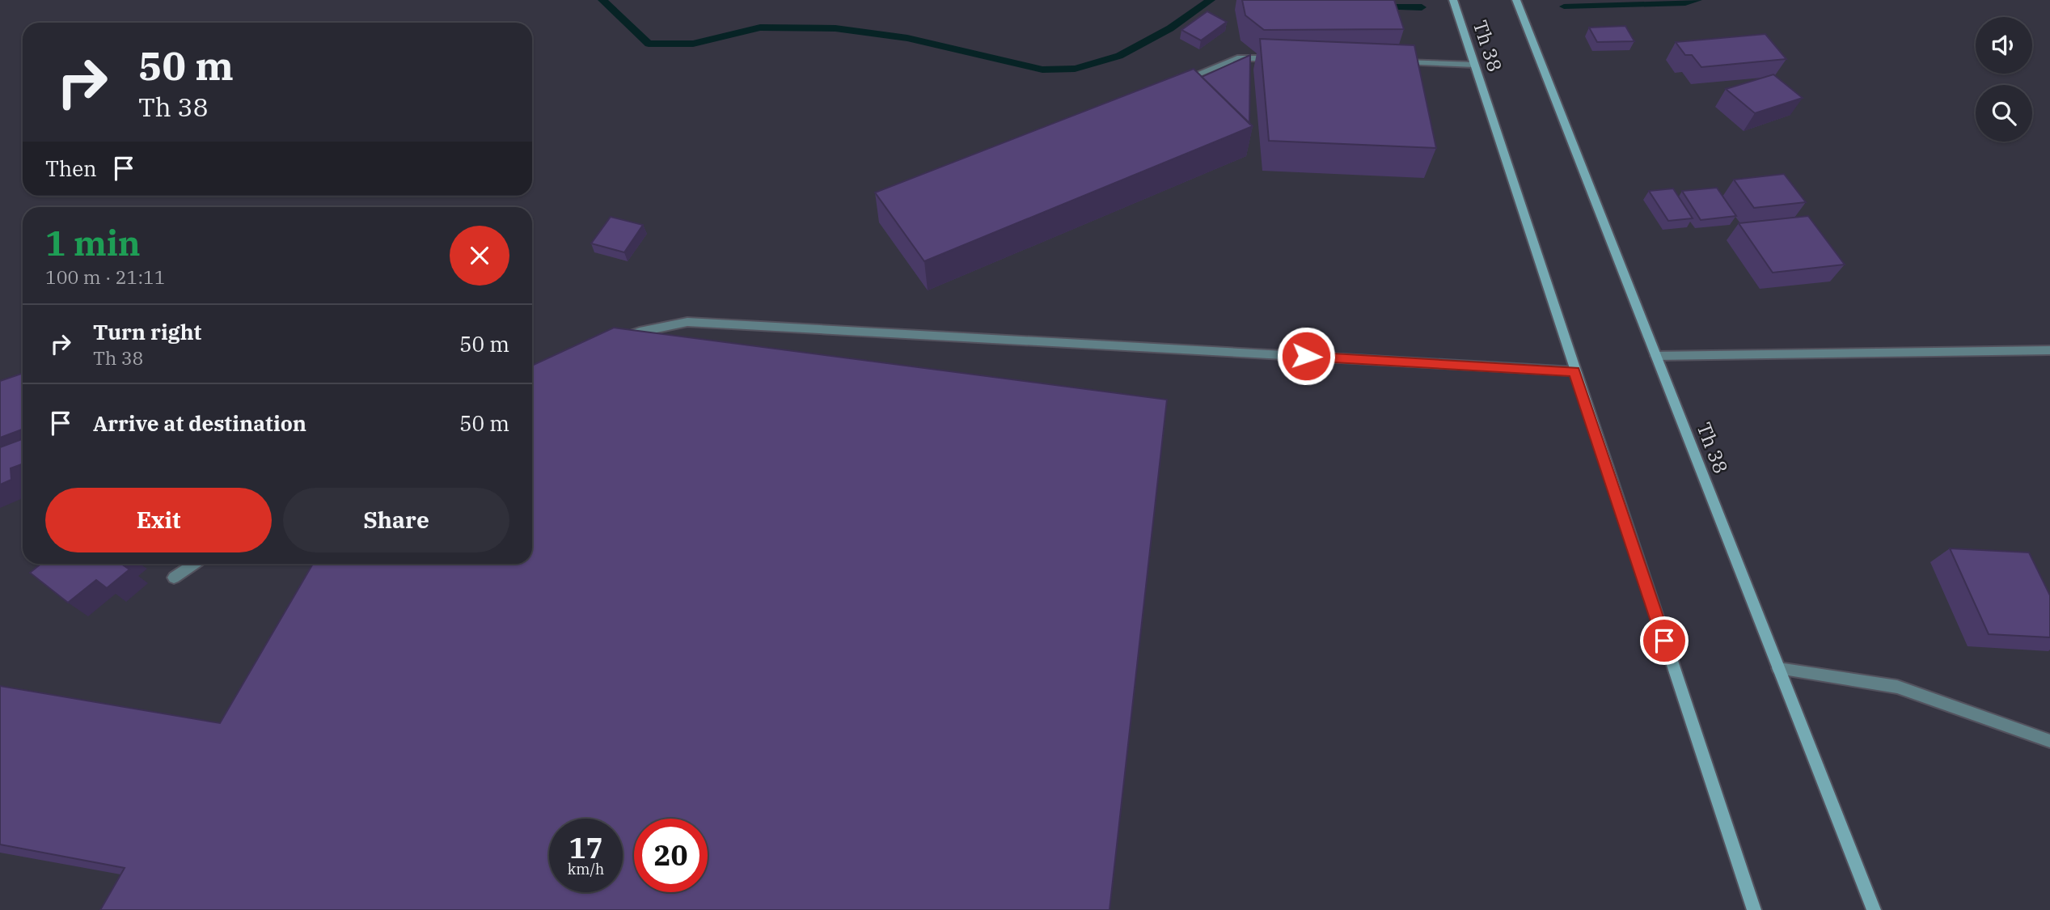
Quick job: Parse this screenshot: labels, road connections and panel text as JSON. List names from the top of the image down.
{
  "streets": {
    "street": ["Th 38"]
  },
  "page": {
    "turn": ["50 m", "Th 38"],
    "then": "Then",
    "heading": ["1 min", "100 m · 21:11"],
    "list": [
      {
        "name": "Turn right",
        "note": "Th 38",
        "value": "50 m"
      },
      {
        "name": "Arrive at destination",
        "value": "50 m"
      }
    ],
    "buttons": ["Exit", "Share"],
    "speed": "17 km/h",
    "limit": "20"
  }
}
